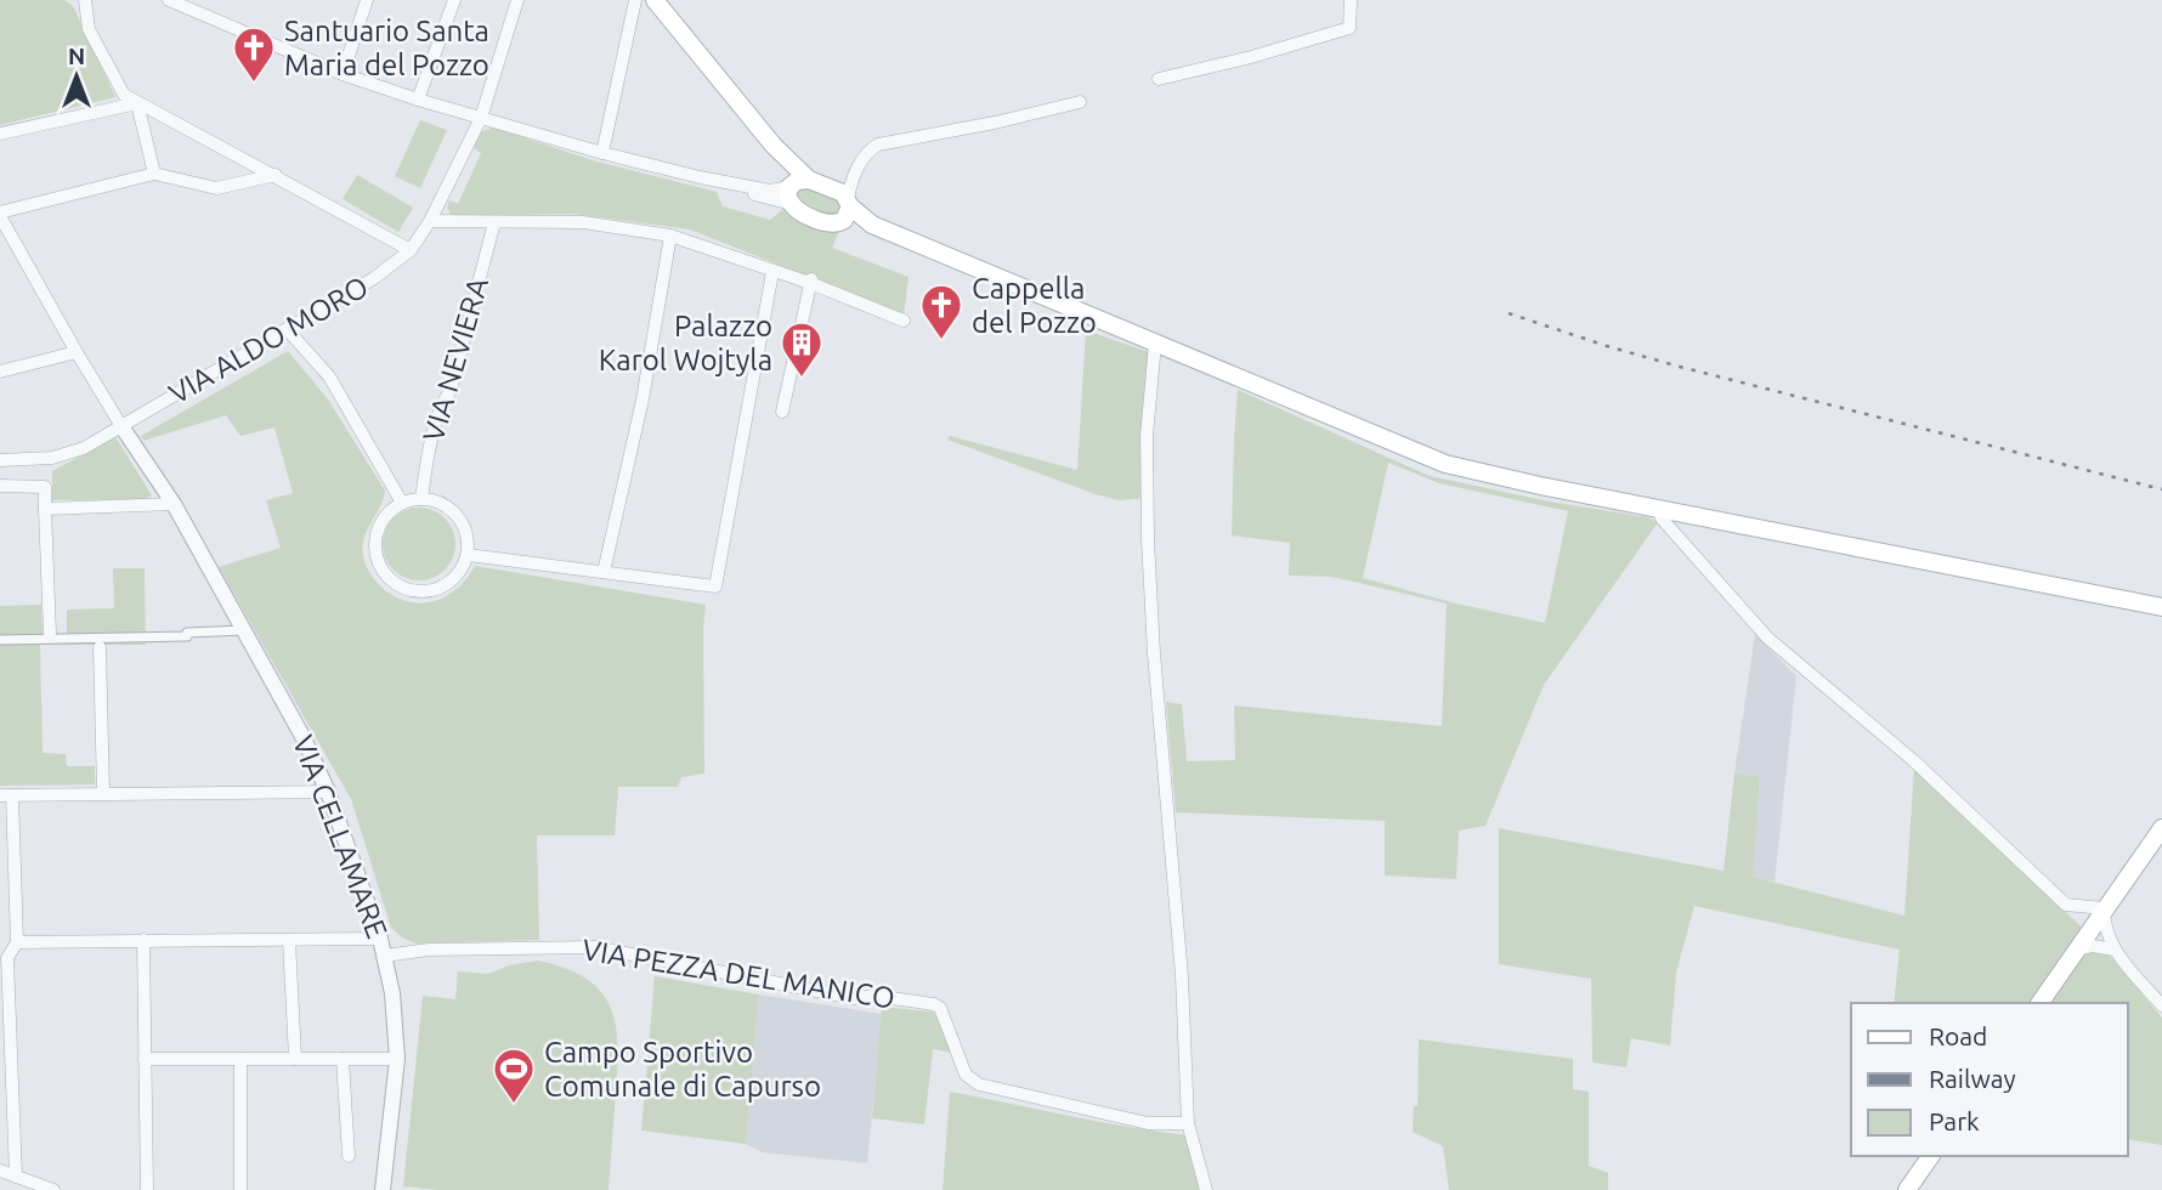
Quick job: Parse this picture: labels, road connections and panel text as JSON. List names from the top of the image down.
{
  "streets": {
    "street": [
      "VIA ALDO MORO",
      "VIA NEVIERA",
      "VIA CELLAMARE",
      "VIA PEZZA DEL MANICO"
    ]
  },
  "crossings": [
    ["VIA ALDO MORO", "VIA CELLAMARE"],
    ["VIA CELLAMARE", "VIA PEZZA DEL MANICO"]
  ],
  "places": {
    "church": ["Santuario Santa Maria del Pozzo", "Cappella del Pozzo"],
    "building": ["Palazzo Karol Wojtyla"],
    "sports": ["Campo Sportivo Comunale di Capurso"]
  },
  "legend": ["Road", "Railway", "Park"],
  "north": "top"
}
